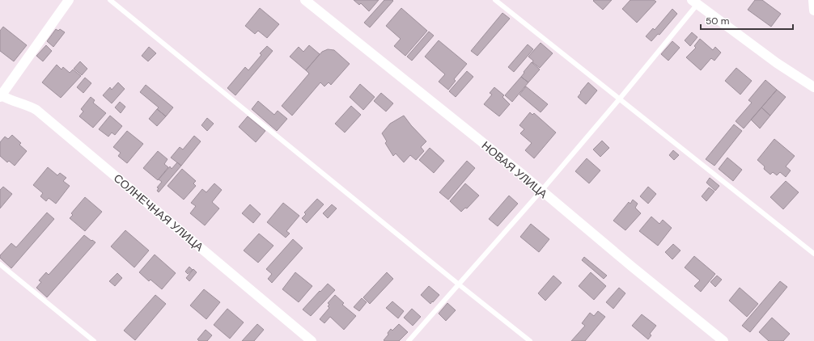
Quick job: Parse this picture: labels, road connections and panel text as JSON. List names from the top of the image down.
{
  "streets": {
    "street": ["НОВАЯ УЛИЦА", "СОЛНЕЧНАЯ УЛИЦА"]
  },
  "scale_bar": "50 m"
}
